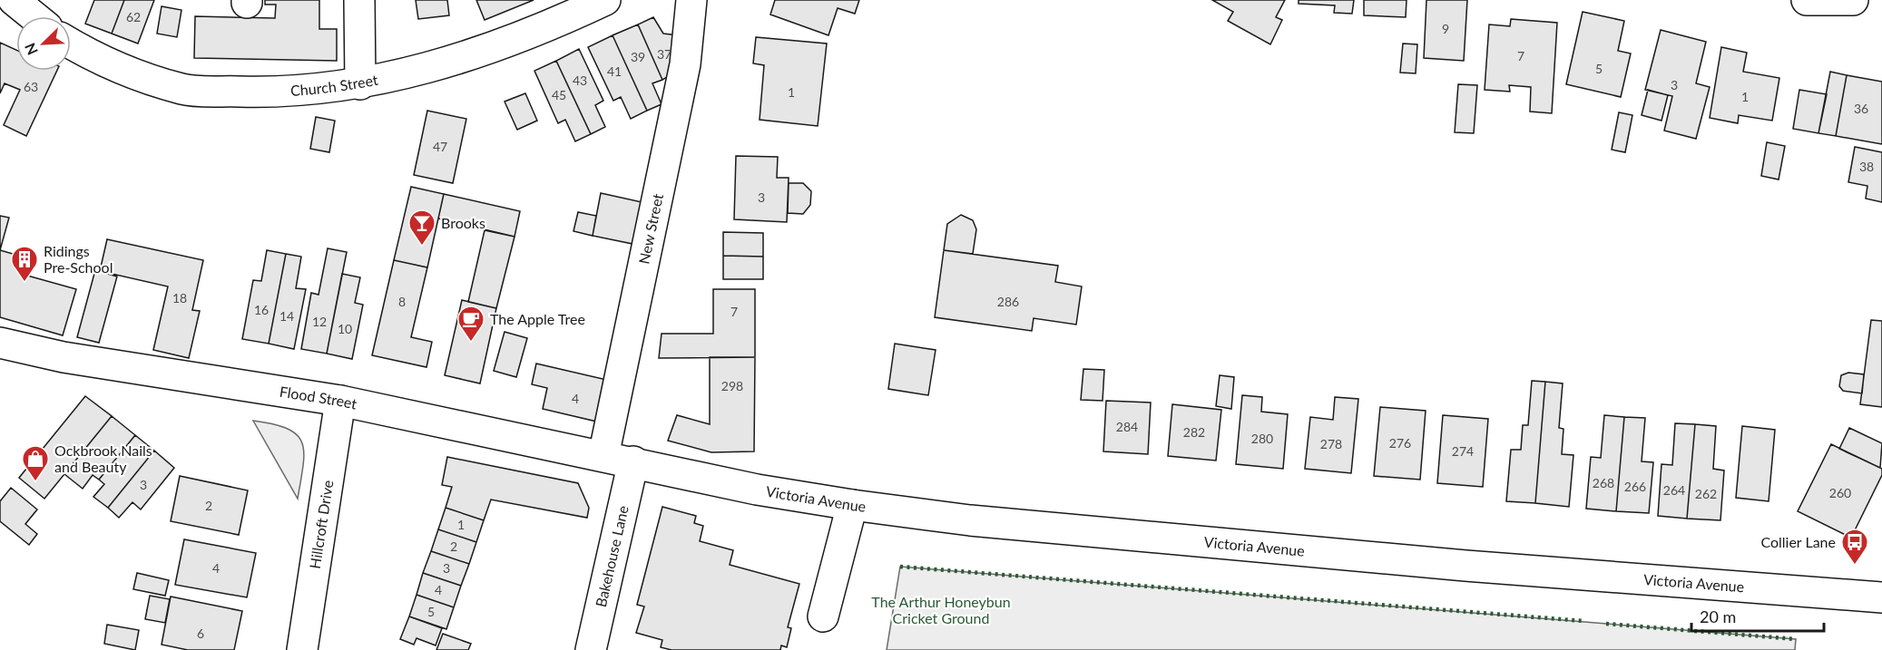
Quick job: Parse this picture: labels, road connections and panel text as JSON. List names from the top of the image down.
{
  "streets": {
    "street": [
      "Church Street",
      "New Street",
      "Flood Street",
      "Victoria Avenue",
      "Hillcroft Drive",
      "Bakehouse Lane"
    ]
  },
  "crossings": [
    ["New Street", "Flood Street"],
    ["Flood Street", "Victoria Avenue"],
    ["Flood Street", "Hillcroft Drive"],
    ["Flood Street", "Bakehouse Lane"],
    ["Victoria Avenue", "Bakehouse Lane"]
  ],
  "parks": ["The Arthur Honeybun Cricket Ground"],
  "places": {
    "bar": ["Brooks"],
    "building": ["Ridings Pre-School"],
    "cafe": ["The Apple Tree"],
    "shop": ["Ockbrook Nails and Beauty"],
    "bus stop": ["Collier Lane"]
  },
  "house_numbers": [
    "62",
    "9",
    "37",
    "7",
    "39",
    "5",
    "41",
    "43",
    "3",
    "63",
    "1",
    "45",
    "1",
    "36",
    "47",
    "38",
    "3",
    "18",
    "8",
    "286",
    "16",
    "7",
    "14",
    "12",
    "10",
    "298",
    "4",
    "284",
    "282",
    "280",
    "276",
    "278",
    "274",
    "268",
    "3",
    "266",
    "264",
    "260",
    "262",
    "2",
    "1",
    "2",
    "4",
    "3",
    "4",
    "5",
    "6"
  ],
  "scale_bar": "20 m",
  "north": "bottom left"
}
